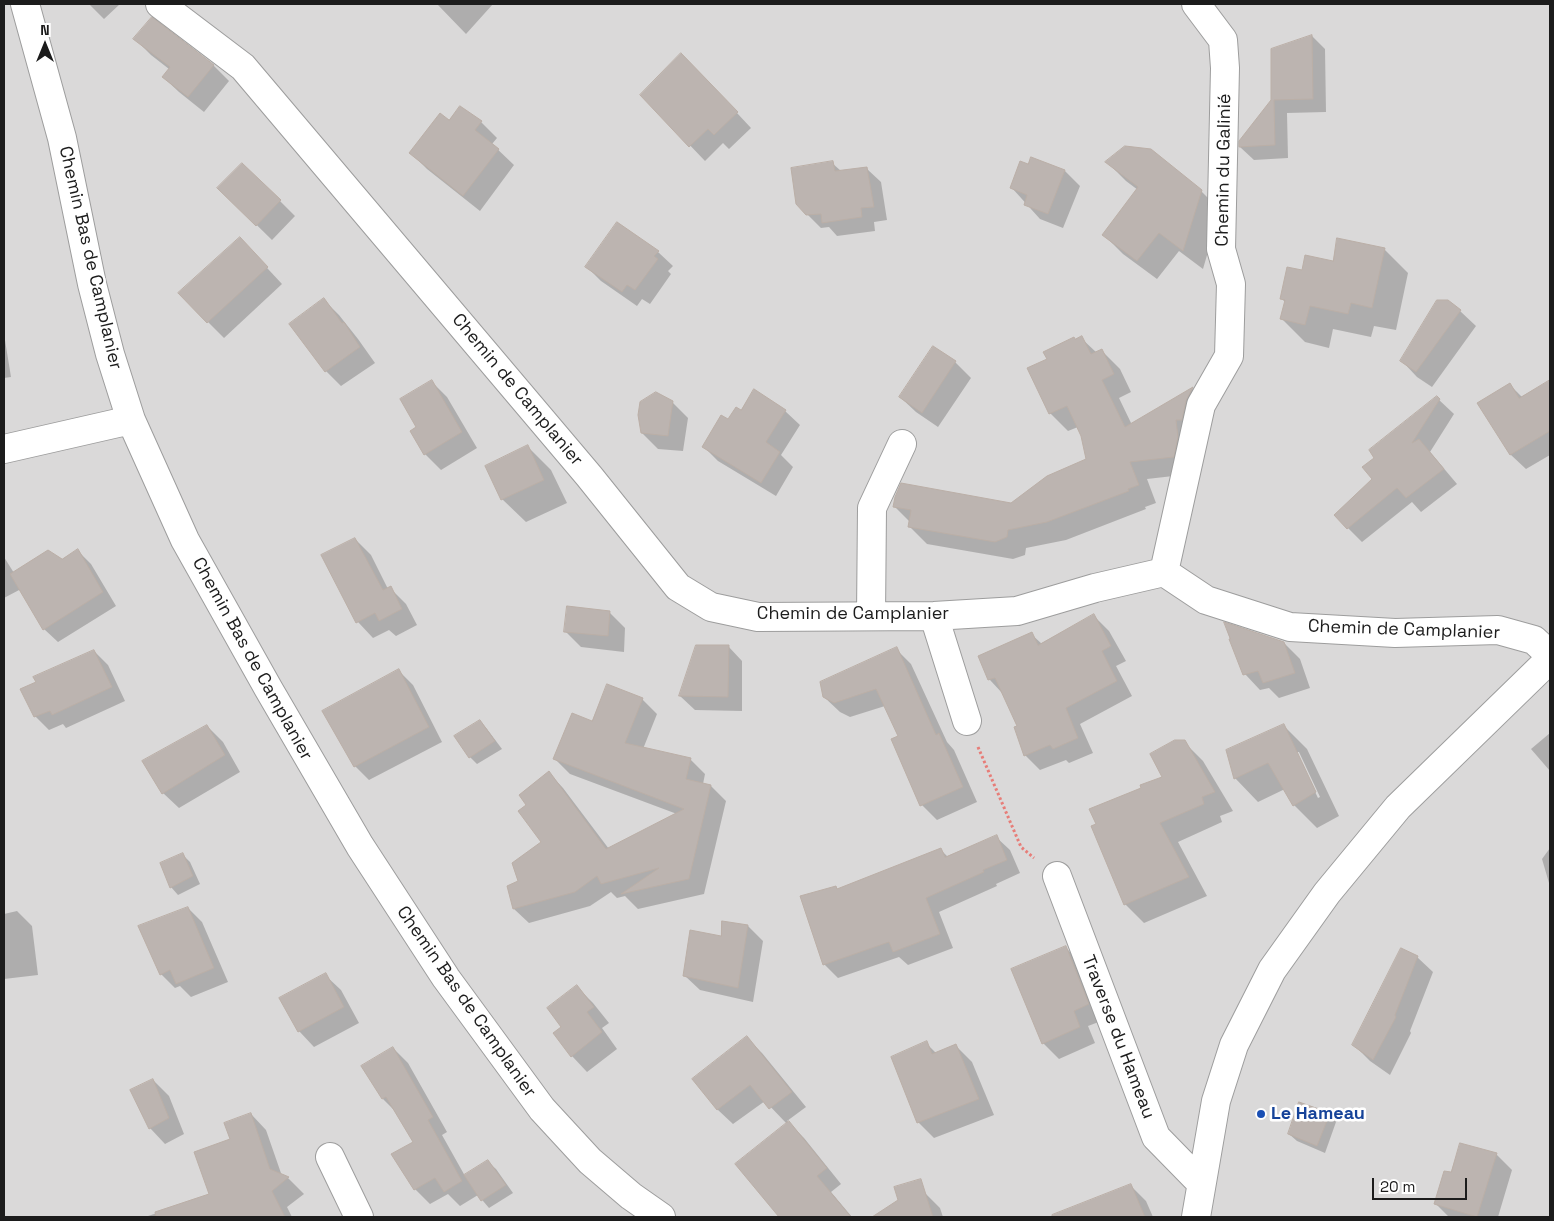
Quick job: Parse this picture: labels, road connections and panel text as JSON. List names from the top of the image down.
{
  "streets": {
    "street": [
      "Chemin du Galinié",
      "Chemin Bas de Camplanier",
      "Chemin de Camplanier",
      "Traverse du Hameau"
    ]
  },
  "crossings": [
    ["Chemin du Galinié", "Chemin de Camplanier"]
  ],
  "places": ["Le Hameau"],
  "scale_bar": "20 m",
  "north": "top"
}
